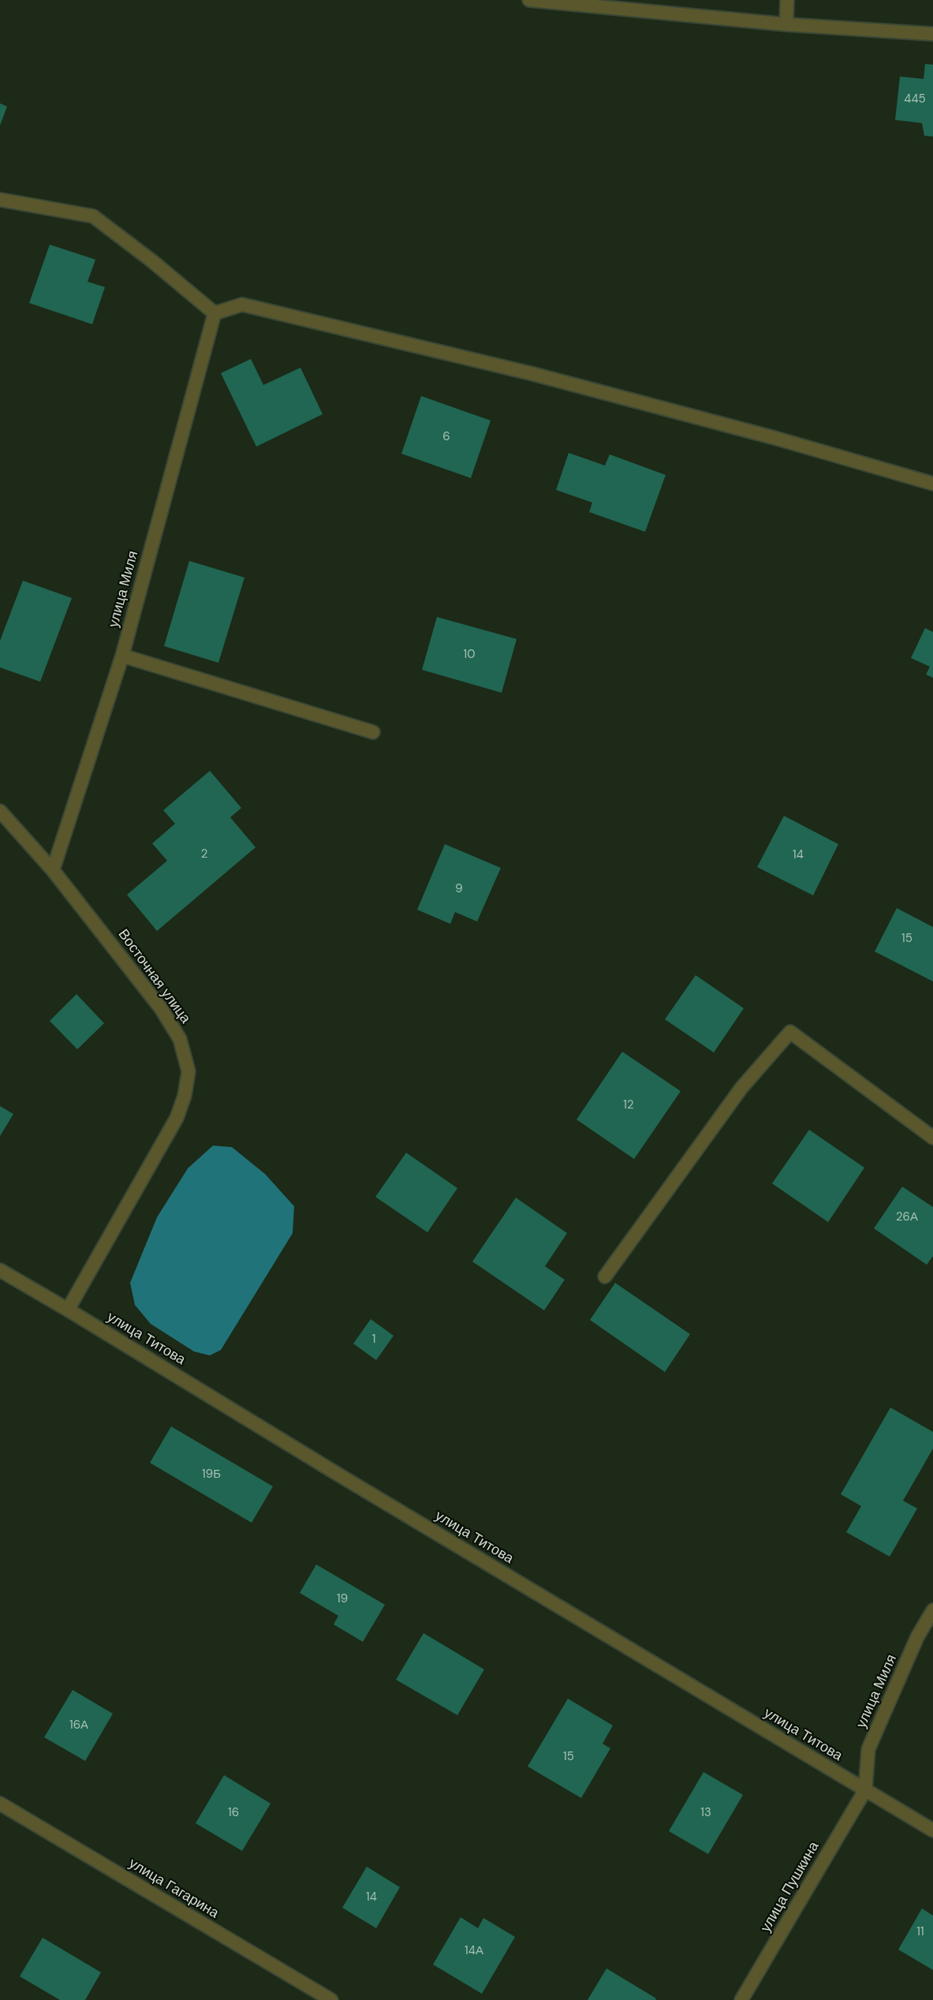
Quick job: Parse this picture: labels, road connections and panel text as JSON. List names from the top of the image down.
{
  "streets": {
    "street": [
      "улица Миля",
      "Восточная улица",
      "улица Титова",
      "улица Пушкина",
      "улица Гагарина"
    ]
  },
  "crossings": [
    ["улица Миля", "Восточная улица"],
    ["улица Миля", "улица Титова"],
    ["улица Миля", "улица Пушкина"],
    ["Восточная улица", "улица Титова"],
    ["улица Титова", "улица Пушкина"]
  ],
  "house_numbers": [
    "445",
    "6",
    "10",
    "2",
    "14",
    "9",
    "15",
    "12",
    "26А",
    "1",
    "19Б",
    "19",
    "16А",
    "15",
    "16",
    "13",
    "14",
    "11",
    "14А"
  ]
}
